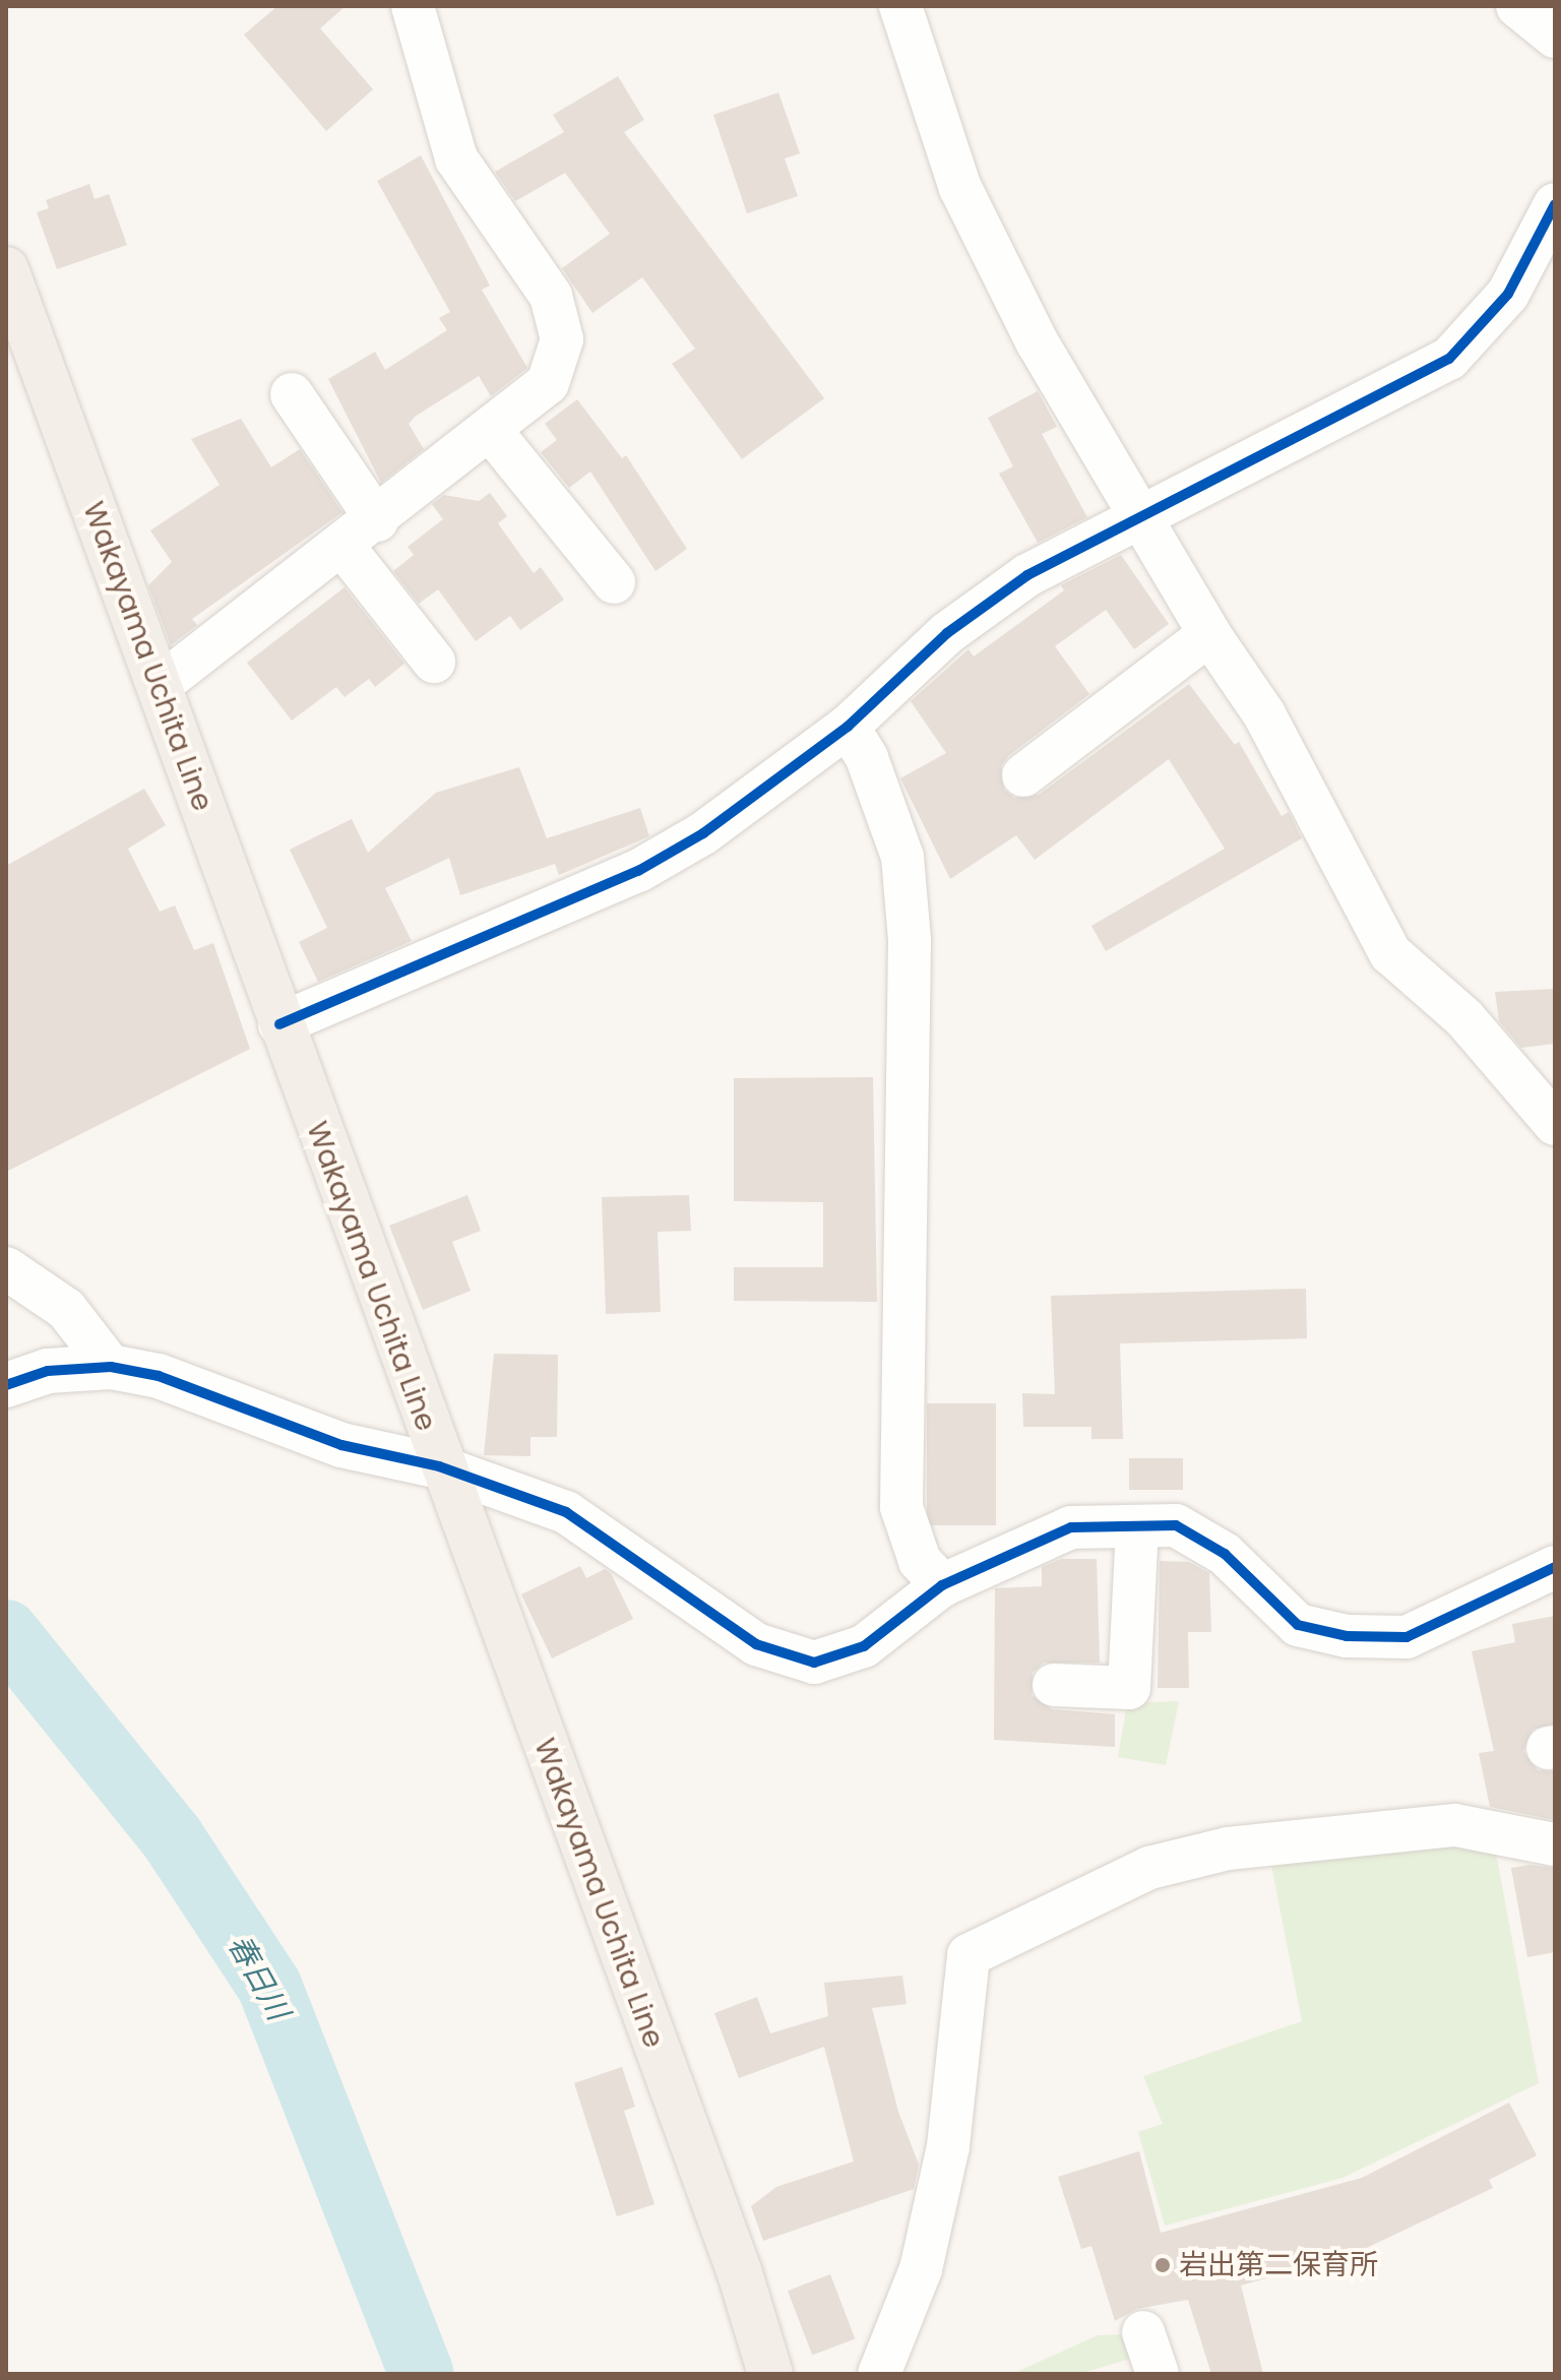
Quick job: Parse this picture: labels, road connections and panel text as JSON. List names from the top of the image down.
{
  "streets": {
    "main road": ["Wakayama Uchita Line"]
  },
  "water": ["春日川"],
  "places": ["岩出第二保育所"]
}
